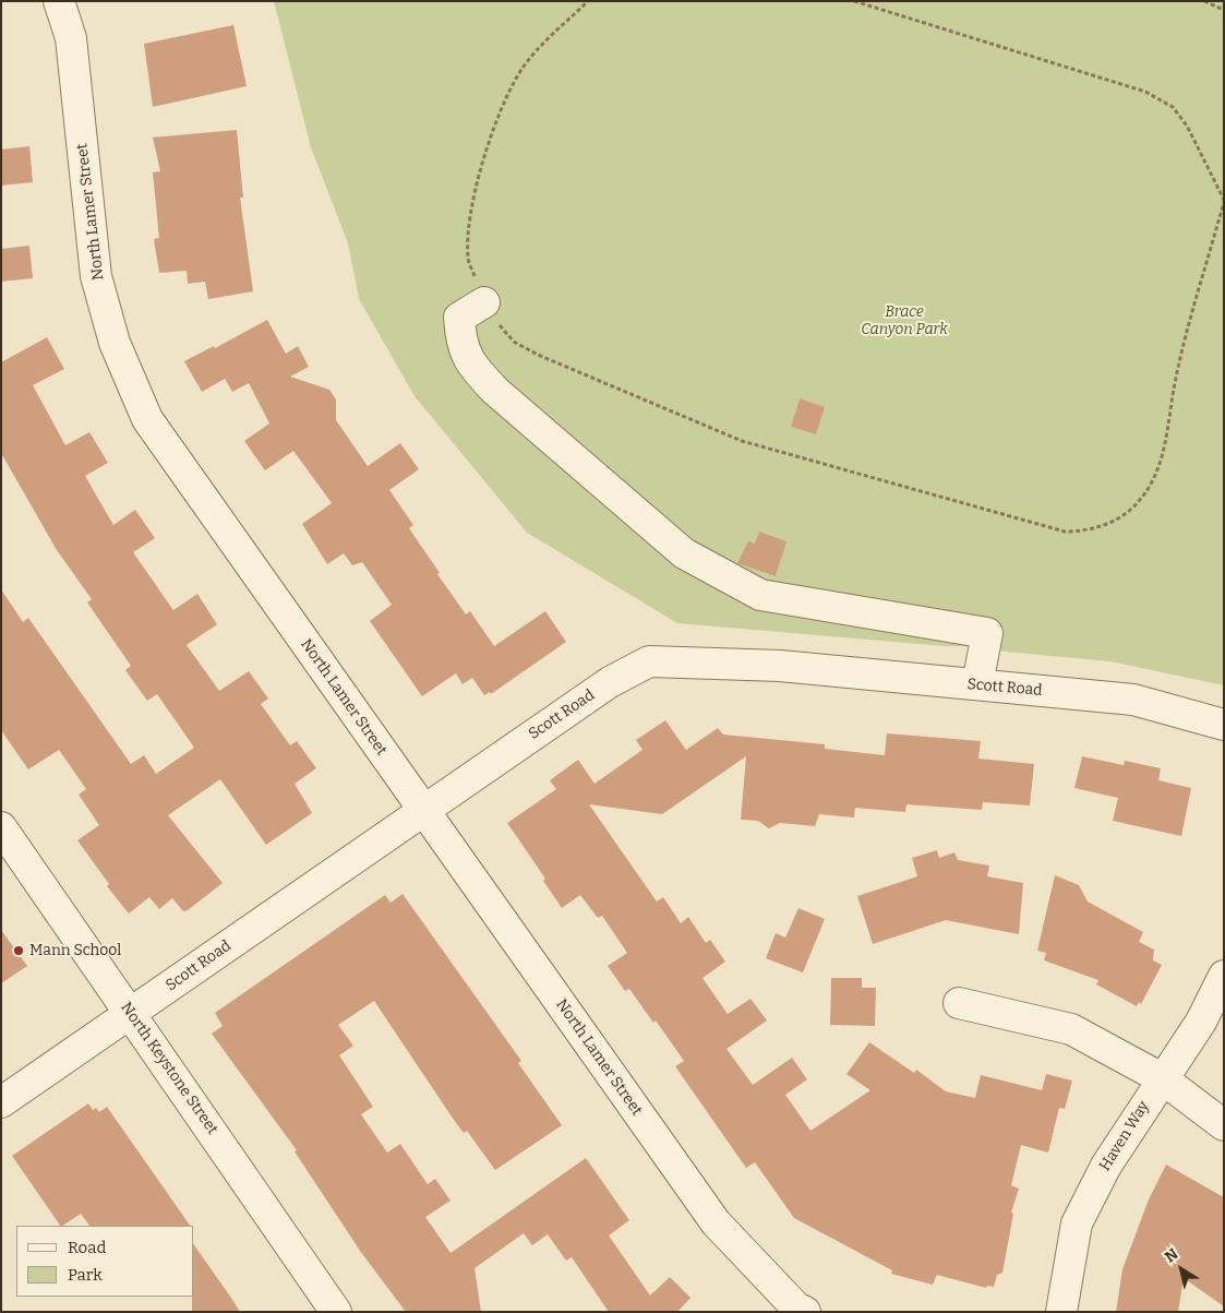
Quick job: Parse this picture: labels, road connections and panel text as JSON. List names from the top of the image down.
{
  "streets": {
    "street": [
      "North Lamer Street",
      "Scott Road",
      "North Keystone Street",
      "Haven Way"
    ]
  },
  "crossings": [
    ["North Lamer Street", "Scott Road"],
    ["Scott Road", "North Keystone Street"]
  ],
  "parks": ["Brace Canyon Park"],
  "places": ["Mann School"],
  "legend": ["Road", "Park"],
  "north": "top left"
}
